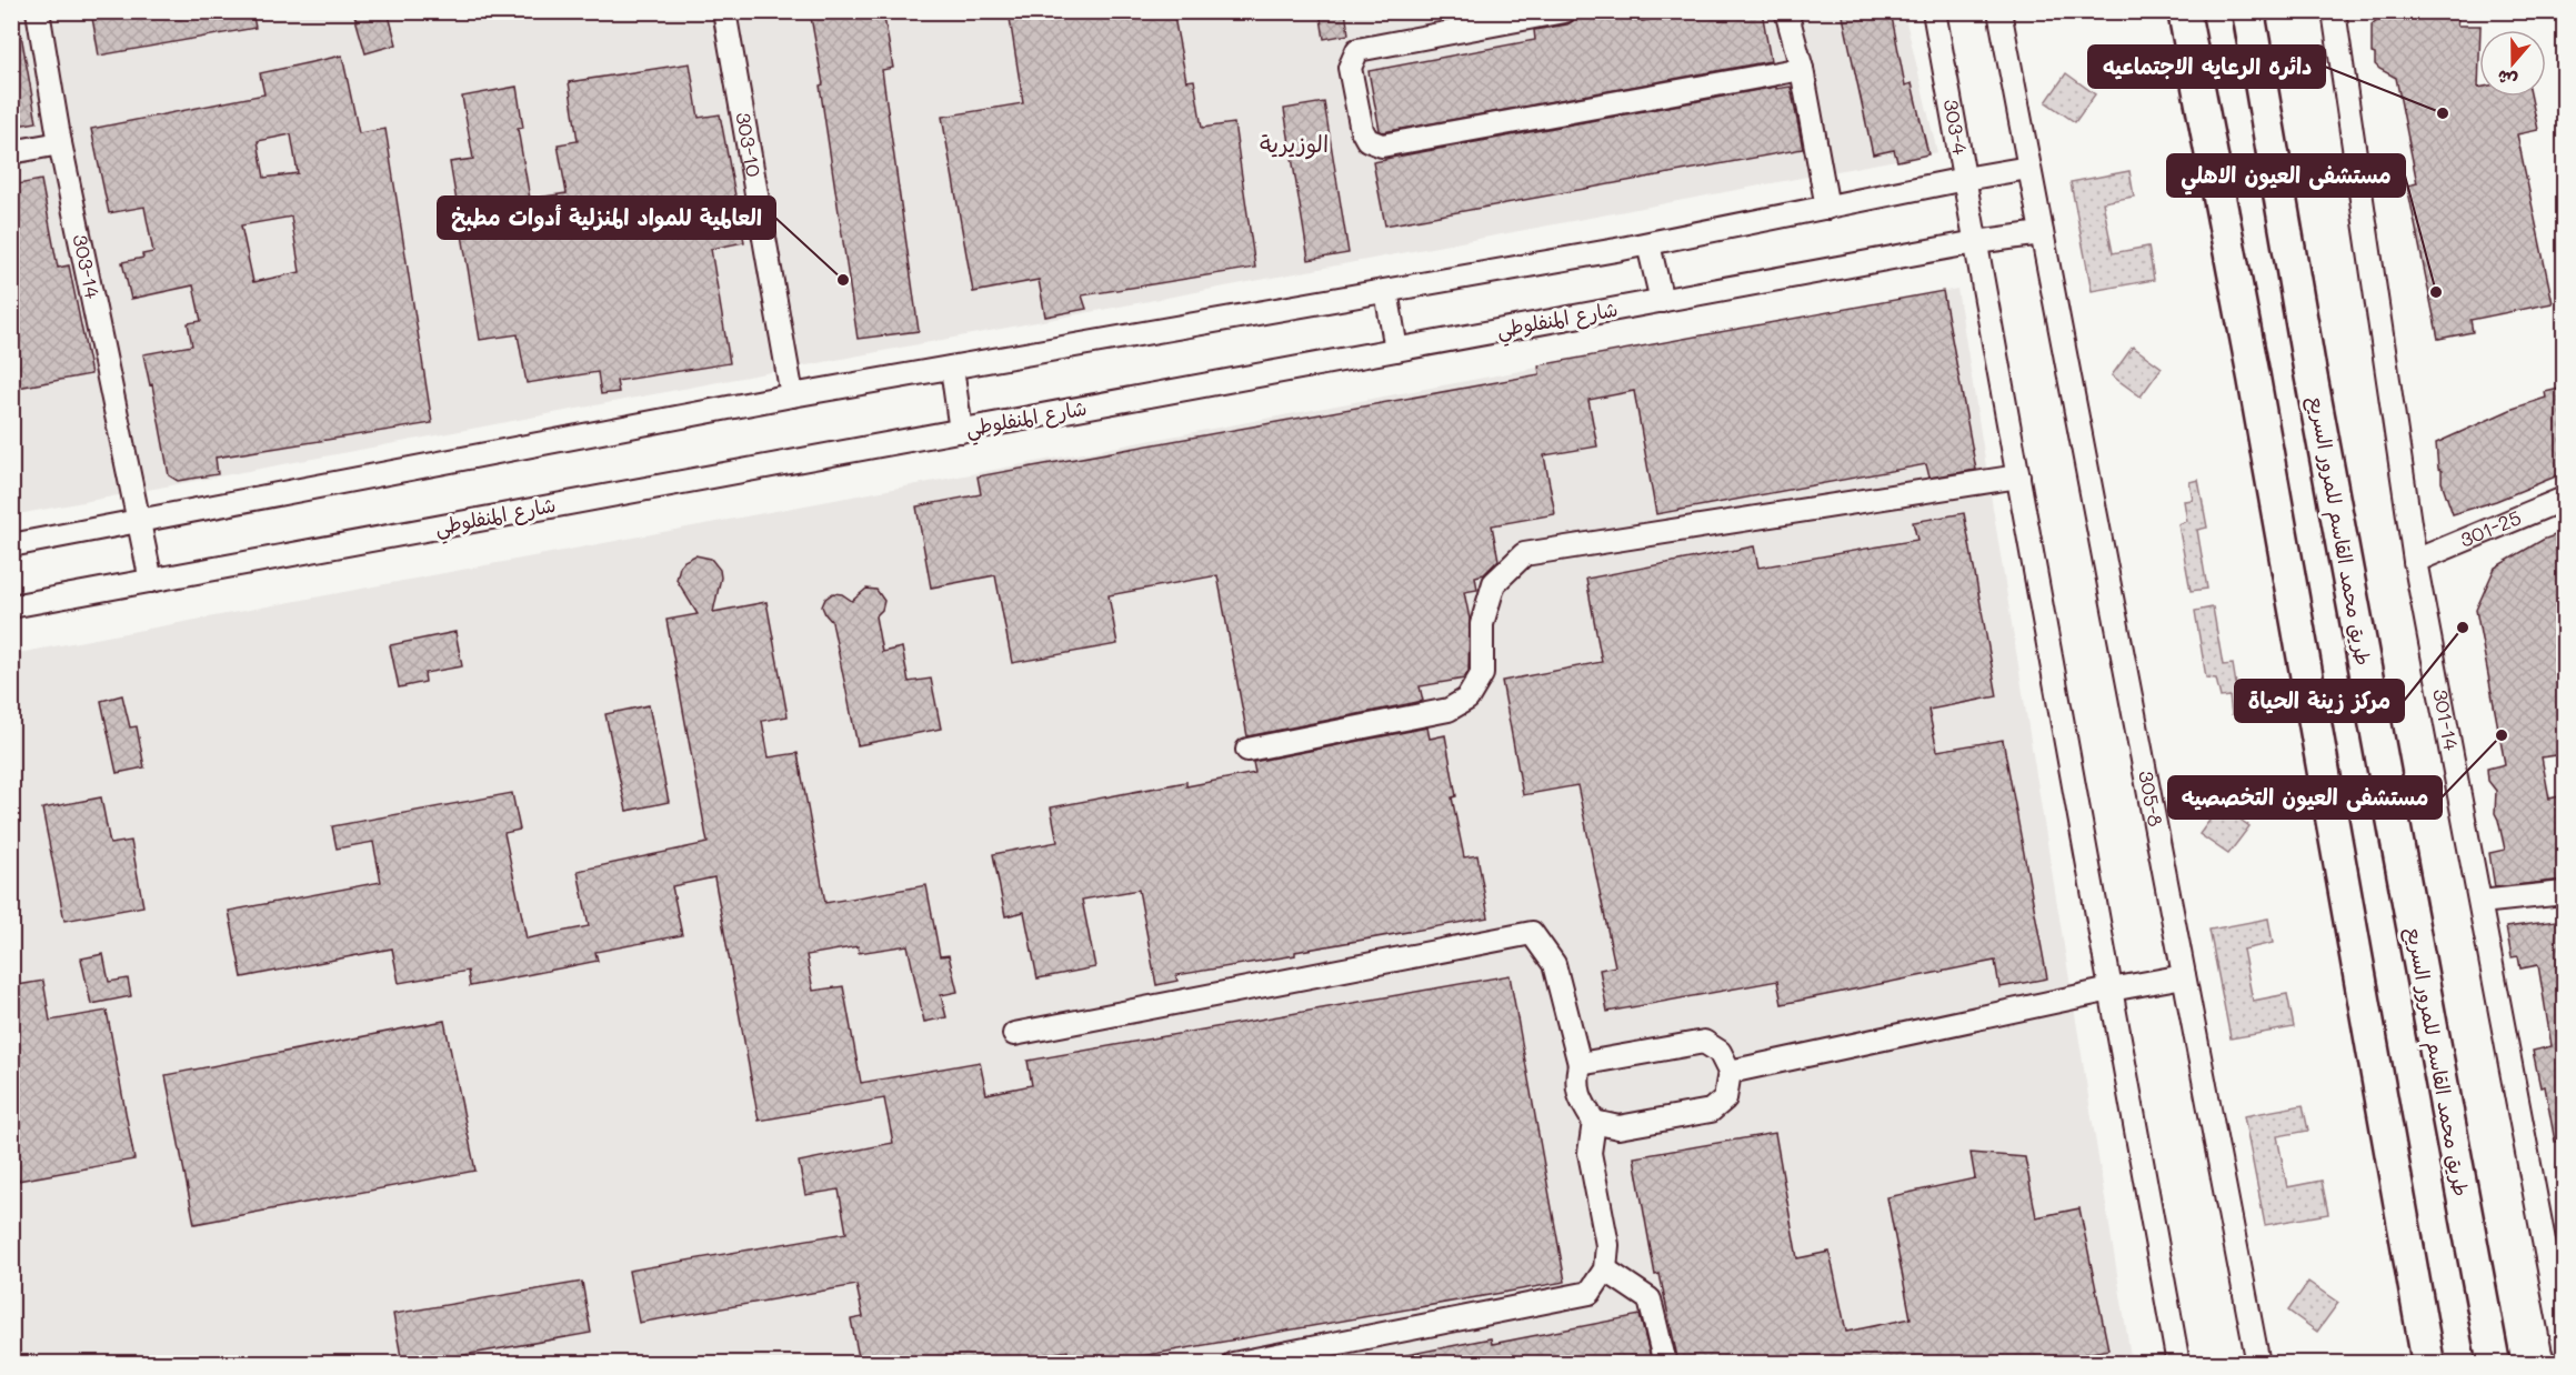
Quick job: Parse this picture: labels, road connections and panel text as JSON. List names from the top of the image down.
{
  "streets": {
    "highway": ["طريق محمد القاسم للمرور السريع"],
    "street": [
      "303-4",
      "303-10",
      "303-14",
      "شارع المنفلوطي",
      "301-25",
      "301-14",
      "305-8"
    ]
  },
  "crossings": [
    ["303-4", "شارع المنفلوطي"],
    ["303-14", "شارع المنفلوطي"],
    ["شارع المنفلوطي", "305-8"],
    ["301-25", "301-14"]
  ],
  "districts": ["الوزيرية"],
  "places": [
    "دائره الرعايه الاجتماعيه",
    "العالمية للمواد المنزلية أدوات مطبخ",
    "مستشفى العيون الاهلي",
    "مركز زينة الحياة",
    "مستشفى العيون التخصصيه"
  ],
  "north": "bottom"
}
